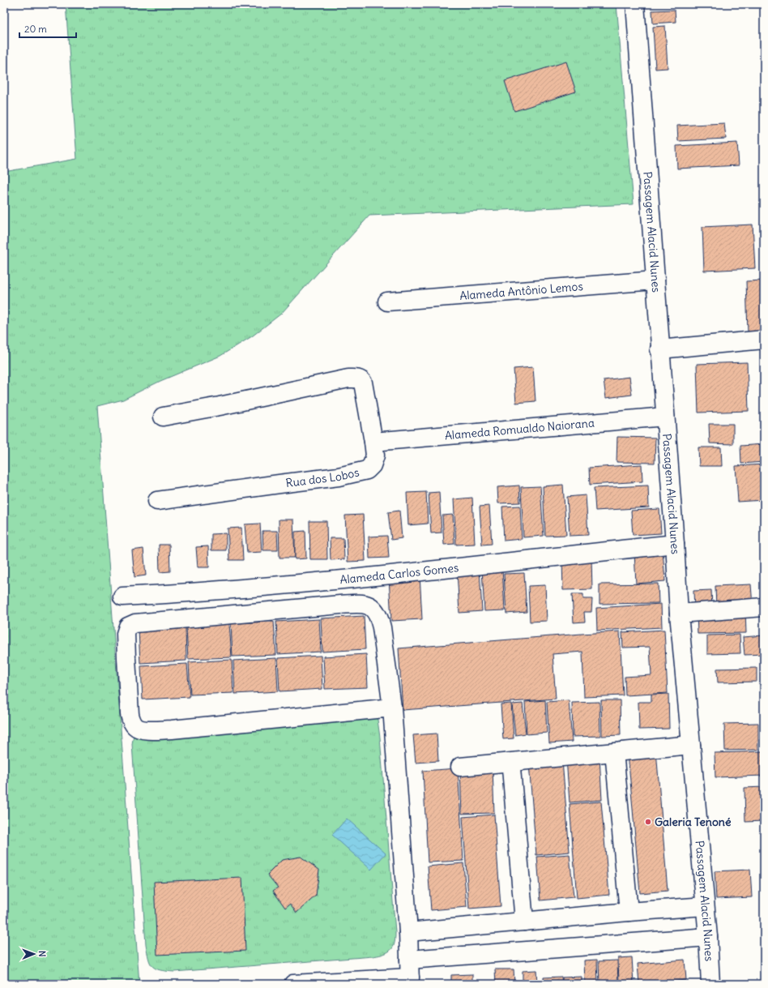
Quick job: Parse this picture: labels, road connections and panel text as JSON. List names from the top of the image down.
{
  "streets": {
    "street": [
      "Passagem Alacid Nunes",
      "Alameda Antônio Lemos",
      "Alameda Romualdo Naiorana",
      "Rua dos Lobos",
      "Alameda Carlos Gomes"
    ]
  },
  "crossings": [
    ["Passagem Alacid Nunes", "Alameda Antônio Lemos"],
    ["Passagem Alacid Nunes", "Alameda Romualdo Naiorana"],
    ["Passagem Alacid Nunes", "Alameda Carlos Gomes"],
    ["Alameda Romualdo Naiorana", "Rua dos Lobos"]
  ],
  "places": ["Galeria Tenoné"],
  "scale_bar": "20 m",
  "north": "right"
}
